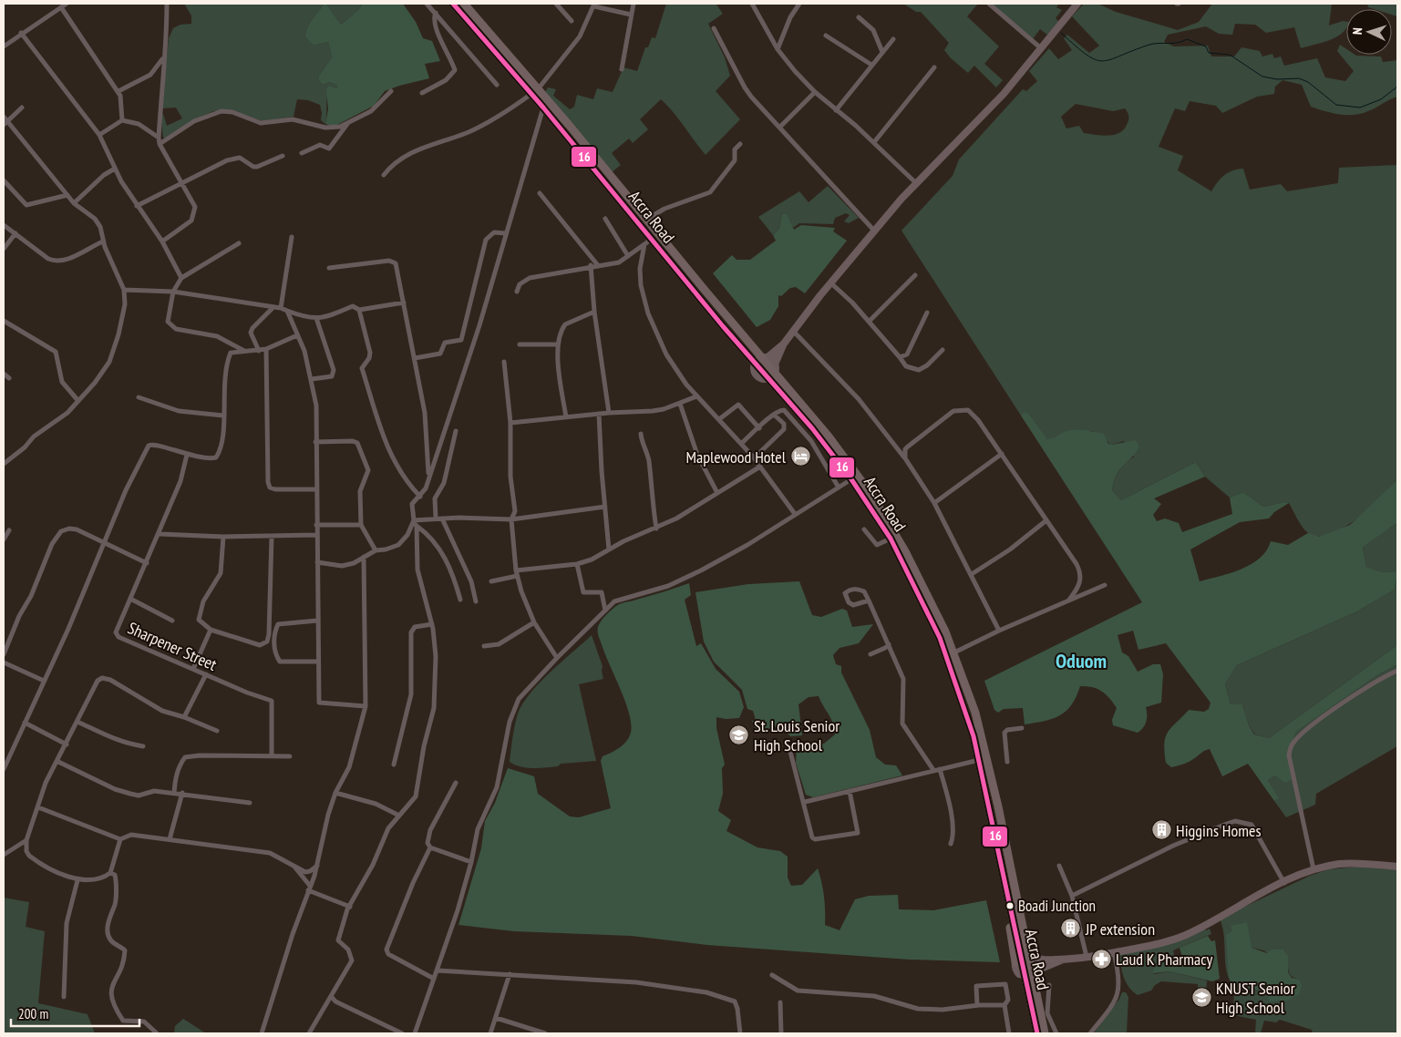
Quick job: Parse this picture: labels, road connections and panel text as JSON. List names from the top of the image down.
{
  "streets": {
    "highway": ["Accra Road"],
    "street": ["Sharpener Street"]
  },
  "districts": ["Oduom"],
  "places": {
    "hotel": ["Maplewood Hotel"],
    "school or university": ["St. Louis Senior High School", "KNUST Senior High School"],
    "building": ["Higgins Homes", "JP extension"],
    "other": ["Boadi Junction"],
    "pharmacy": ["Laud K Pharmacy"]
  },
  "lines": ["transit line 16"],
  "scale_bar": "200 m",
  "north": "left"
}
